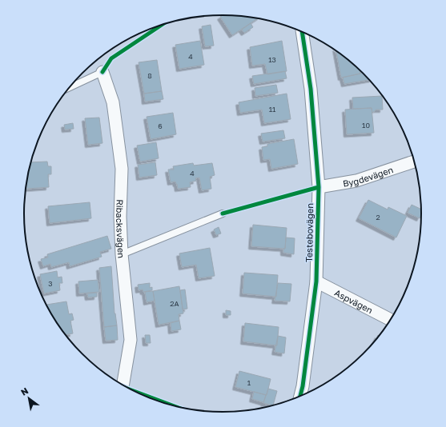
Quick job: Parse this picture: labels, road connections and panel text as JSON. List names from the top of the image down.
{
  "streets": {
    "street": [
      "Bygdevägen",
      "Ribacksvägen",
      "Testebovägen",
      "Aspvägen"
    ]
  },
  "crossings": [
    ["Bygdevägen", "Testebovägen"],
    ["Testebovägen", "Aspvägen"]
  ],
  "house_numbers": [
    "4",
    "13",
    "8",
    "11",
    "10",
    "6",
    "4",
    "2",
    "3",
    "2A",
    "1"
  ],
  "north": "top left"
}
